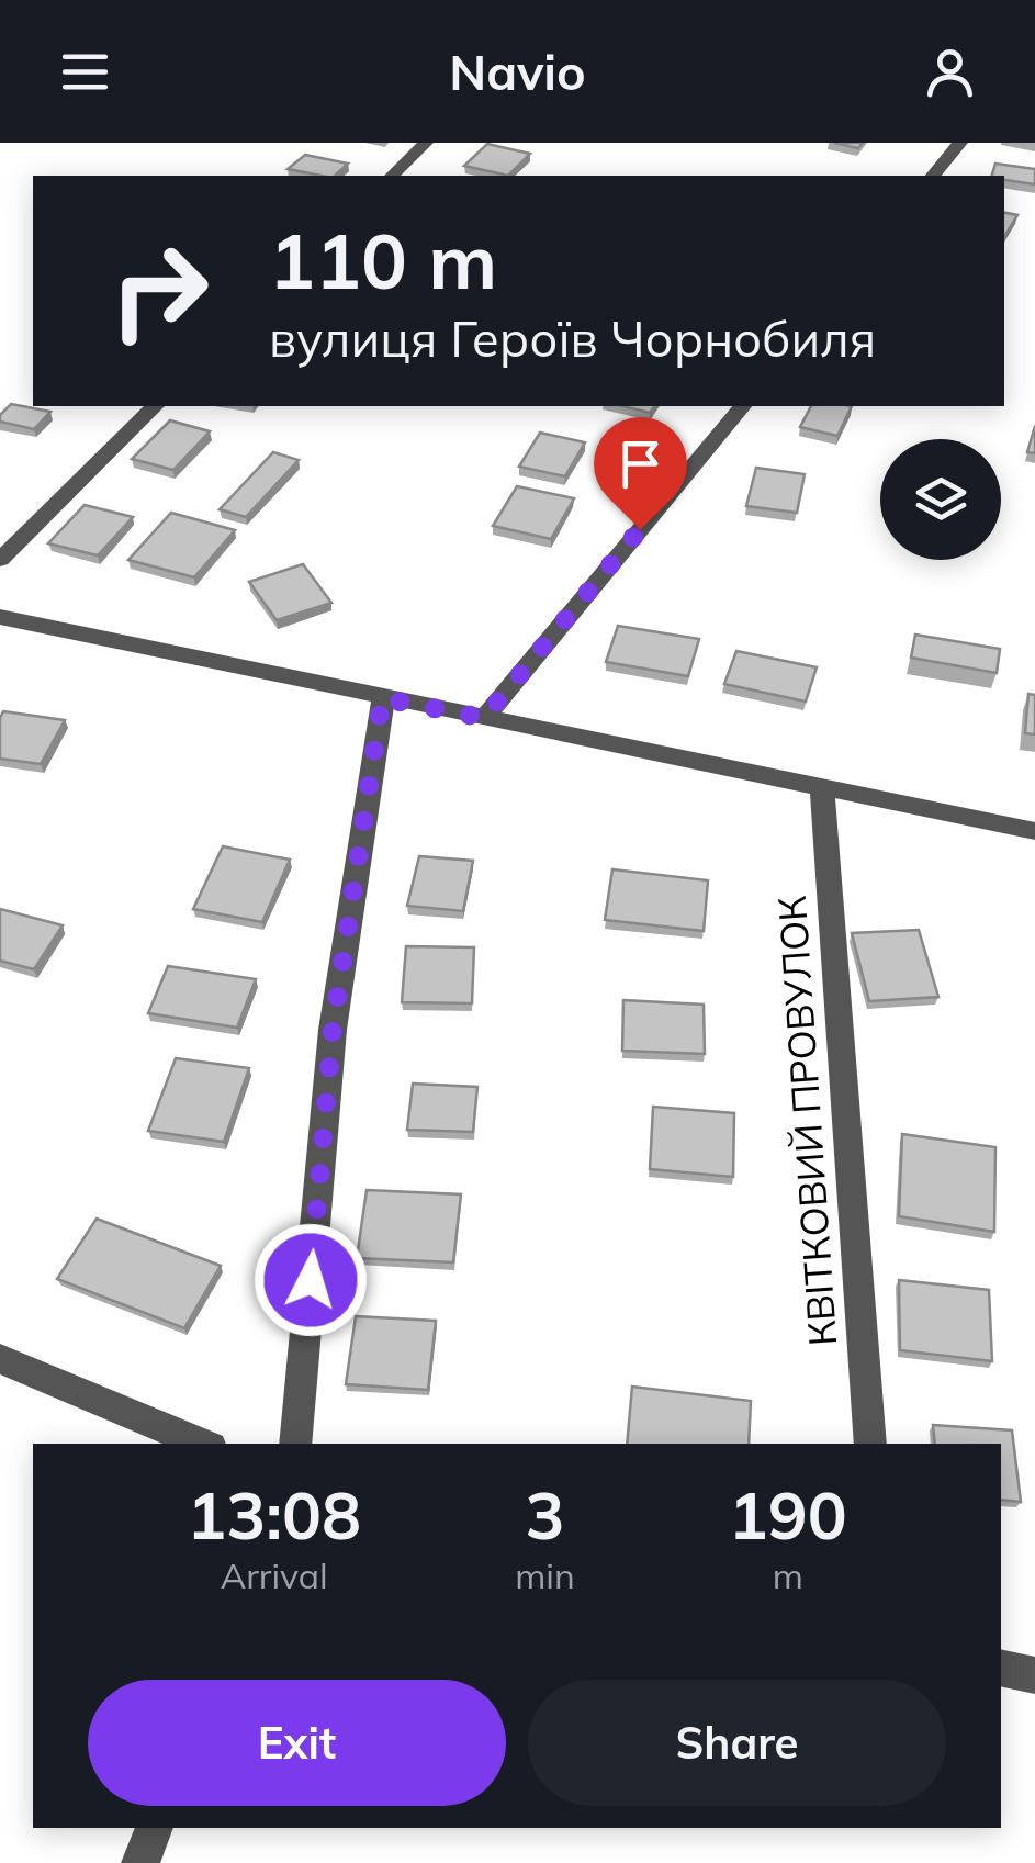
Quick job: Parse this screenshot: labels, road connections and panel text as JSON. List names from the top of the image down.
{
  "streets": {
    "street": ["КВІТКОВИЙ ПРОВУЛОК"]
  },
  "page": {
    "header": "Navio",
    "turn": ["110 m", "вулиця Героїв Чорнобиля"],
    "eta": [
      "13:08",
      "Arrival",
      "3",
      "min",
      "190",
      "m"
    ],
    "buttons": ["Exit", "Share"]
  }
}
